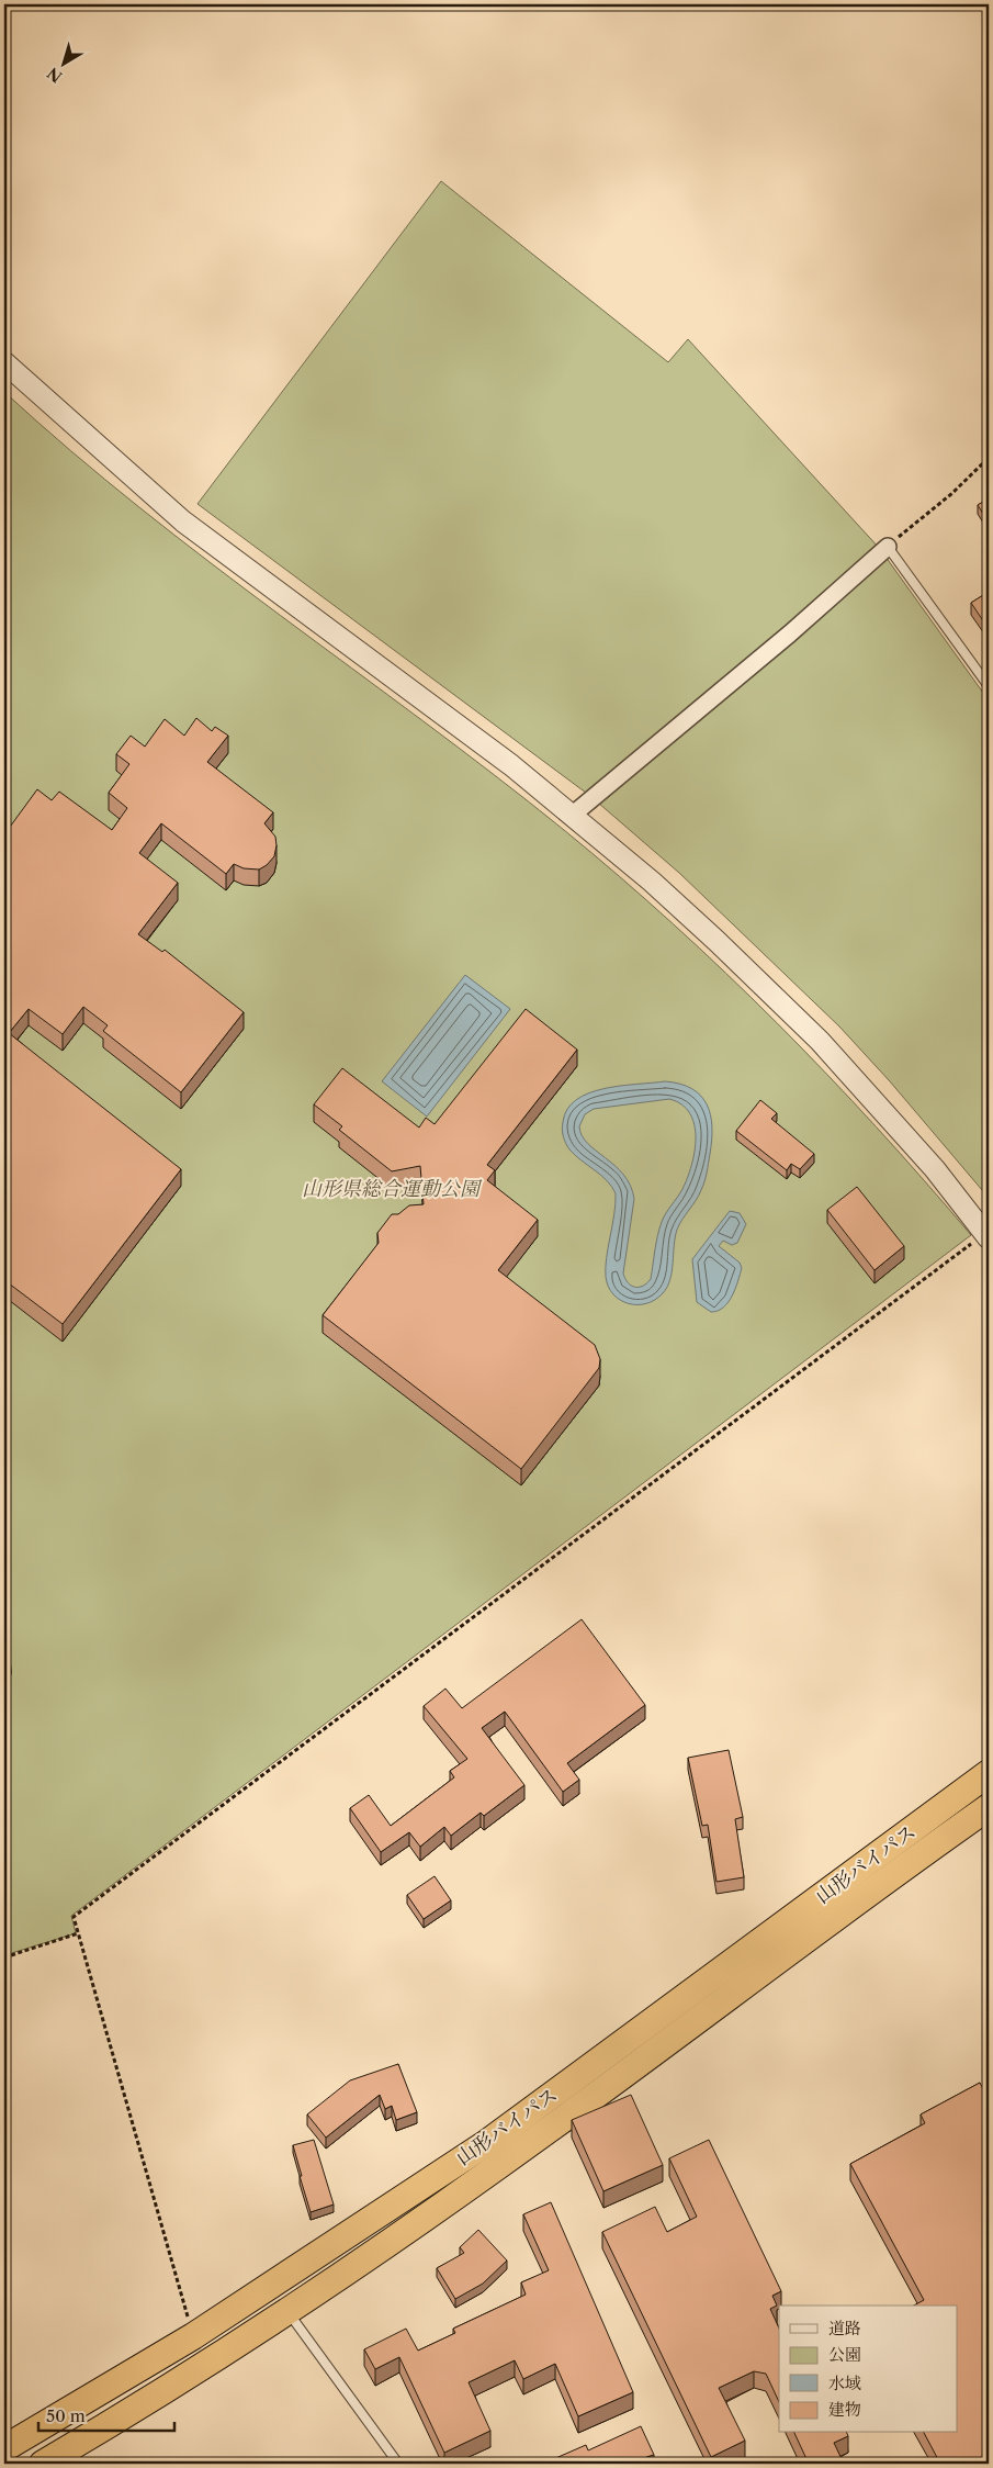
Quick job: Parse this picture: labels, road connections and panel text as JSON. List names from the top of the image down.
{
  "streets": {
    "highway": ["山形バイパス"]
  },
  "parks": ["山形県総合運動公園"],
  "legend": [
    "道路",
    "公園",
    "水域",
    "建物"
  ],
  "scale_bar": "50 m",
  "north": "bottom left"
}
